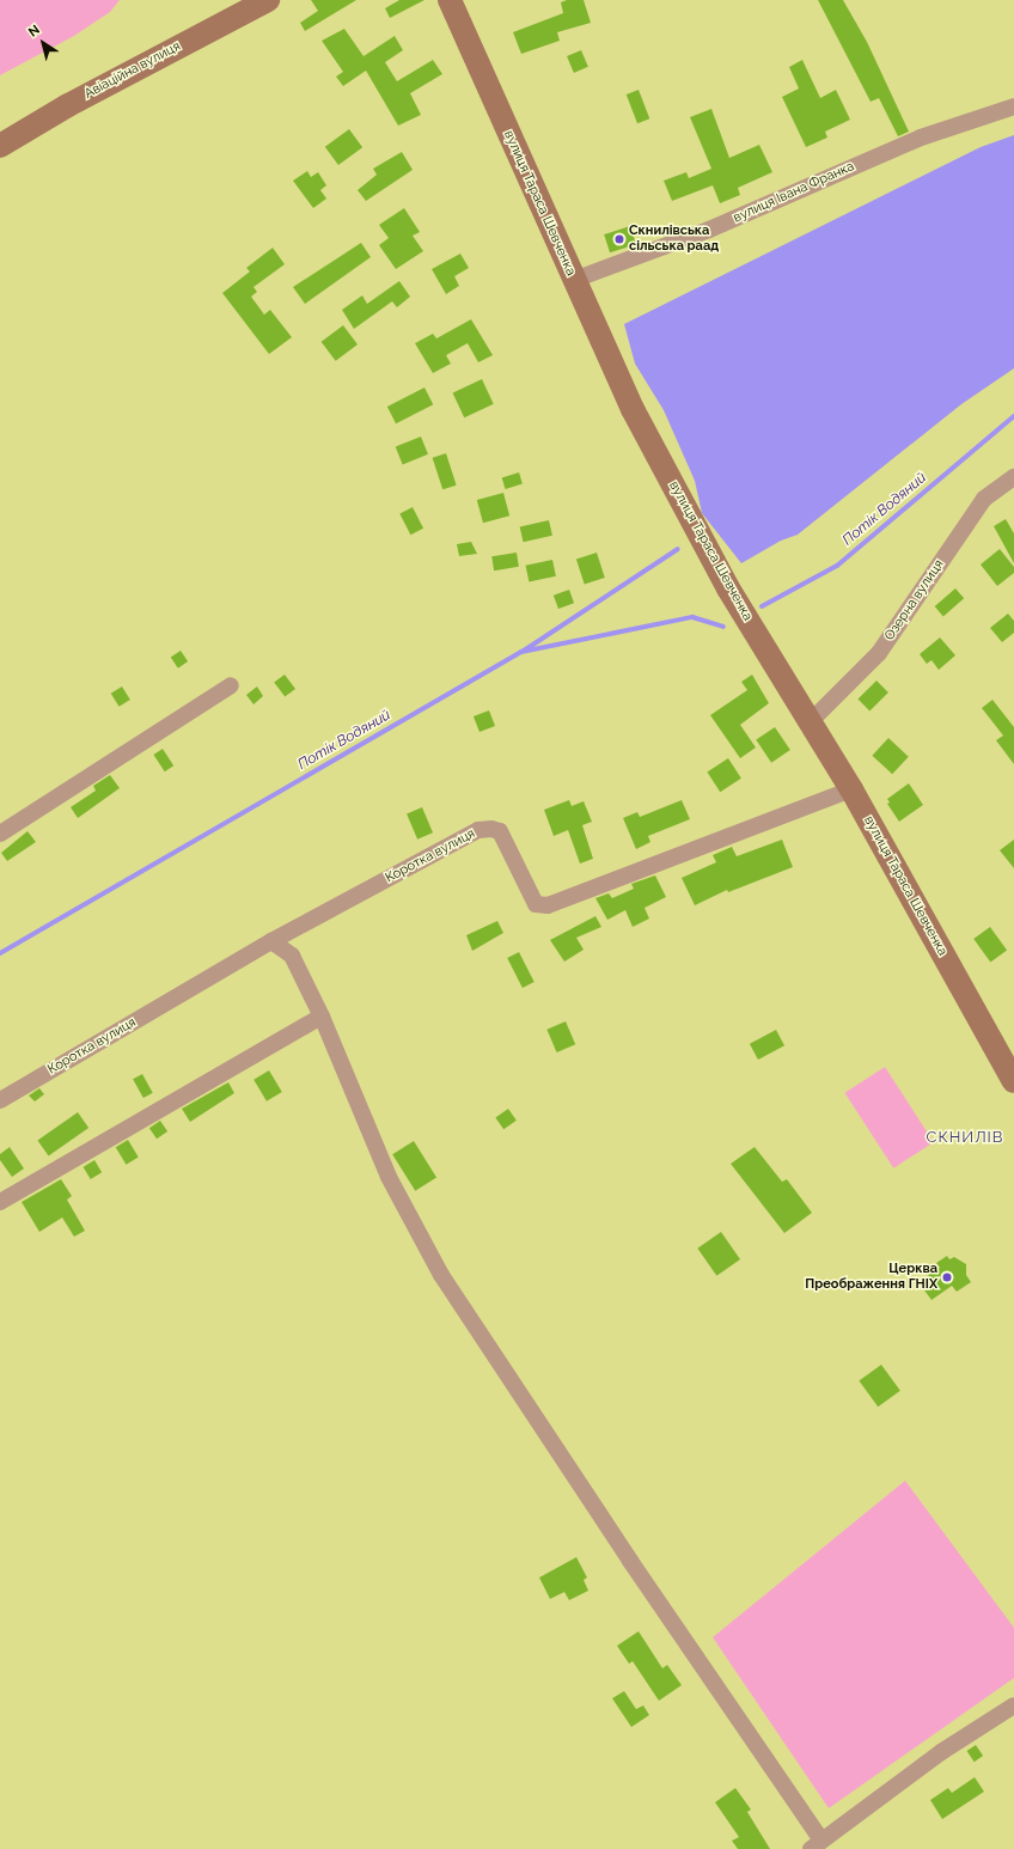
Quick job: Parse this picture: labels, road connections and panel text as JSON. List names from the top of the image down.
{
  "streets": {
    "street": [
      "Авіаційна вулиця",
      "вулиця Івана Франка",
      "вулиця Тараса Шевченка",
      "Озерна вулиця",
      "Коротка вулиця"
    ]
  },
  "crossings": [
    ["вулиця Івана Франка", "вулиця Тараса Шевченка"],
    ["вулиця Тараса Шевченка", "Озерна вулиця"],
    ["вулиця Тараса Шевченка", "Коротка вулиця"]
  ],
  "districts": ["СКНИЛІВ"],
  "water": ["Потік Водяний"],
  "places": ["Скнилівська сільська раад", "Церква Преображення ГНІХ"],
  "north": "top left"
}
